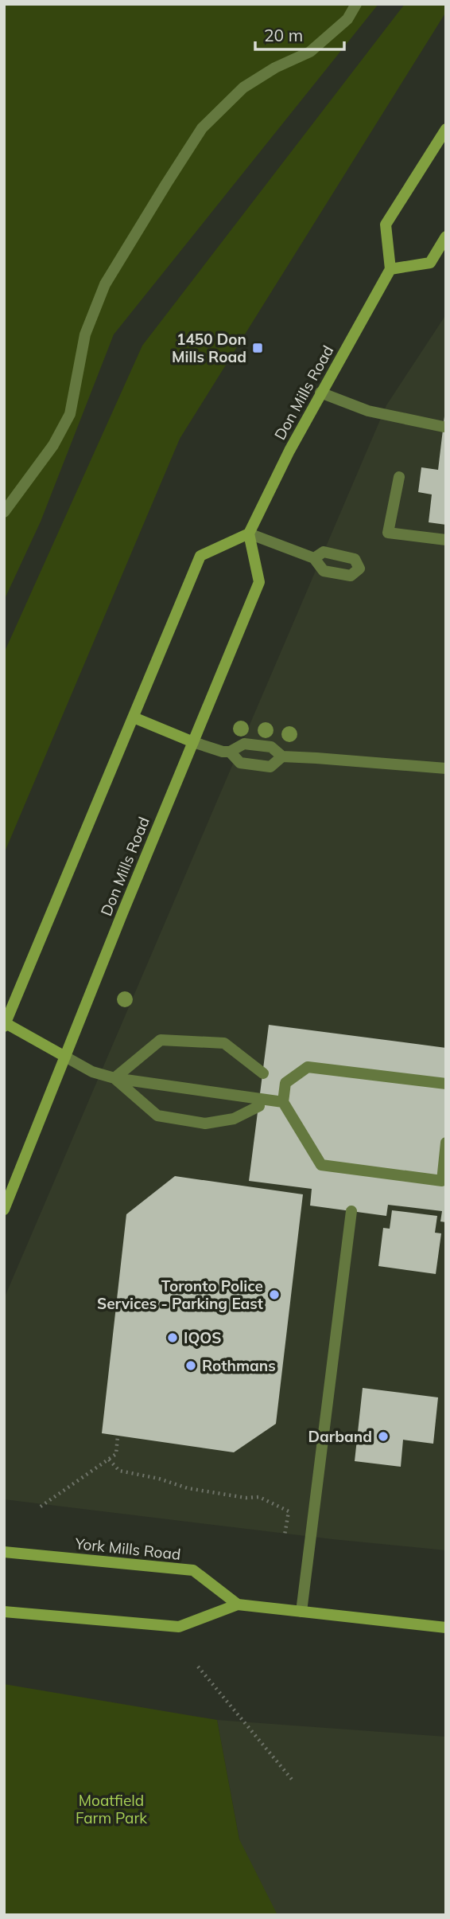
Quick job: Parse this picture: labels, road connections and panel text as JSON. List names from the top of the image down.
{
  "streets": {
    "main road": ["Don Mills Road", "York Mills Road"]
  },
  "parks": ["Moatfield Farm Park"],
  "places": {
    "transit": ["1450 Don Mills Road"],
    "other": [
      "Toronto Police Services - Parking East",
      "IQOS",
      "Rothmans",
      "Darband"
    ]
  },
  "scale_bar": "20 m"
}
